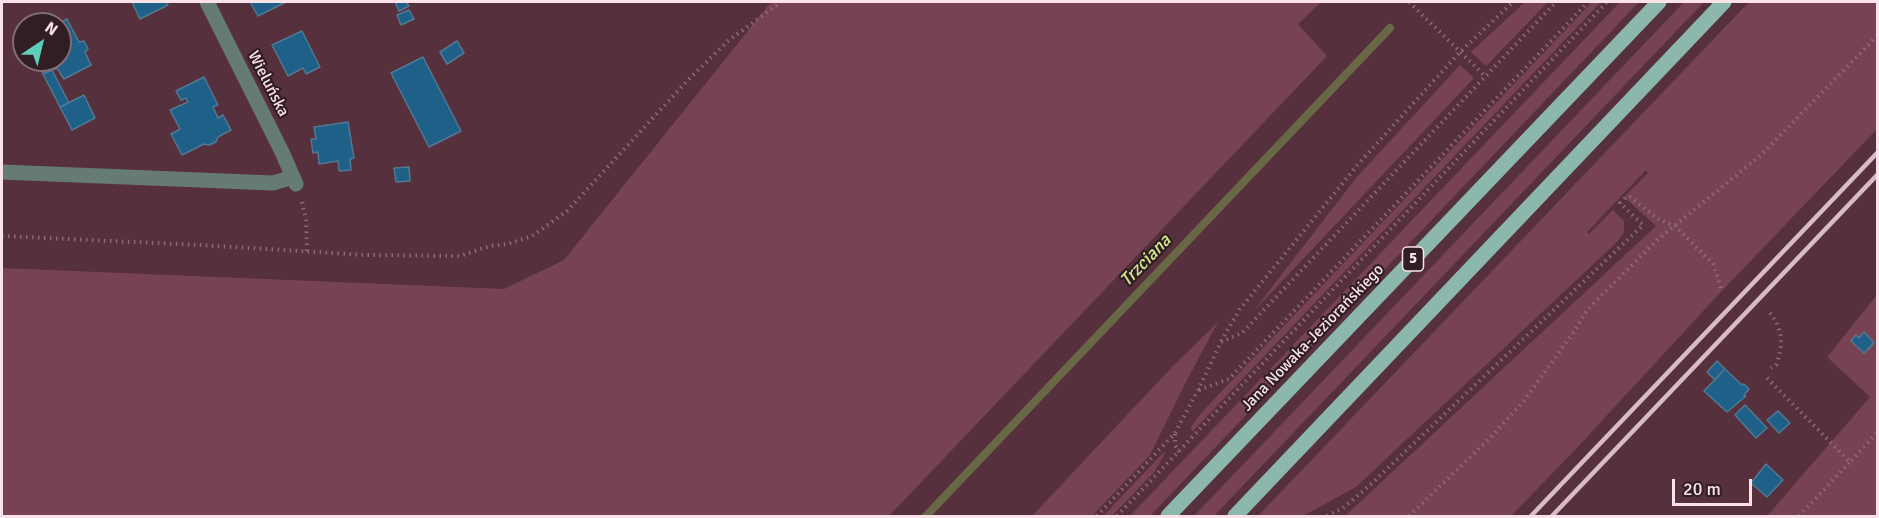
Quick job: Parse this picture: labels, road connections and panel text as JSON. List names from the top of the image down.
{
  "streets": {
    "main road": ["5", "Jana Nowaka-Jeziorańskiego"],
    "street": ["Wieluńska"]
  },
  "water": ["Trzciana"],
  "scale_bar": "20 m",
  "north": "top right"
}
